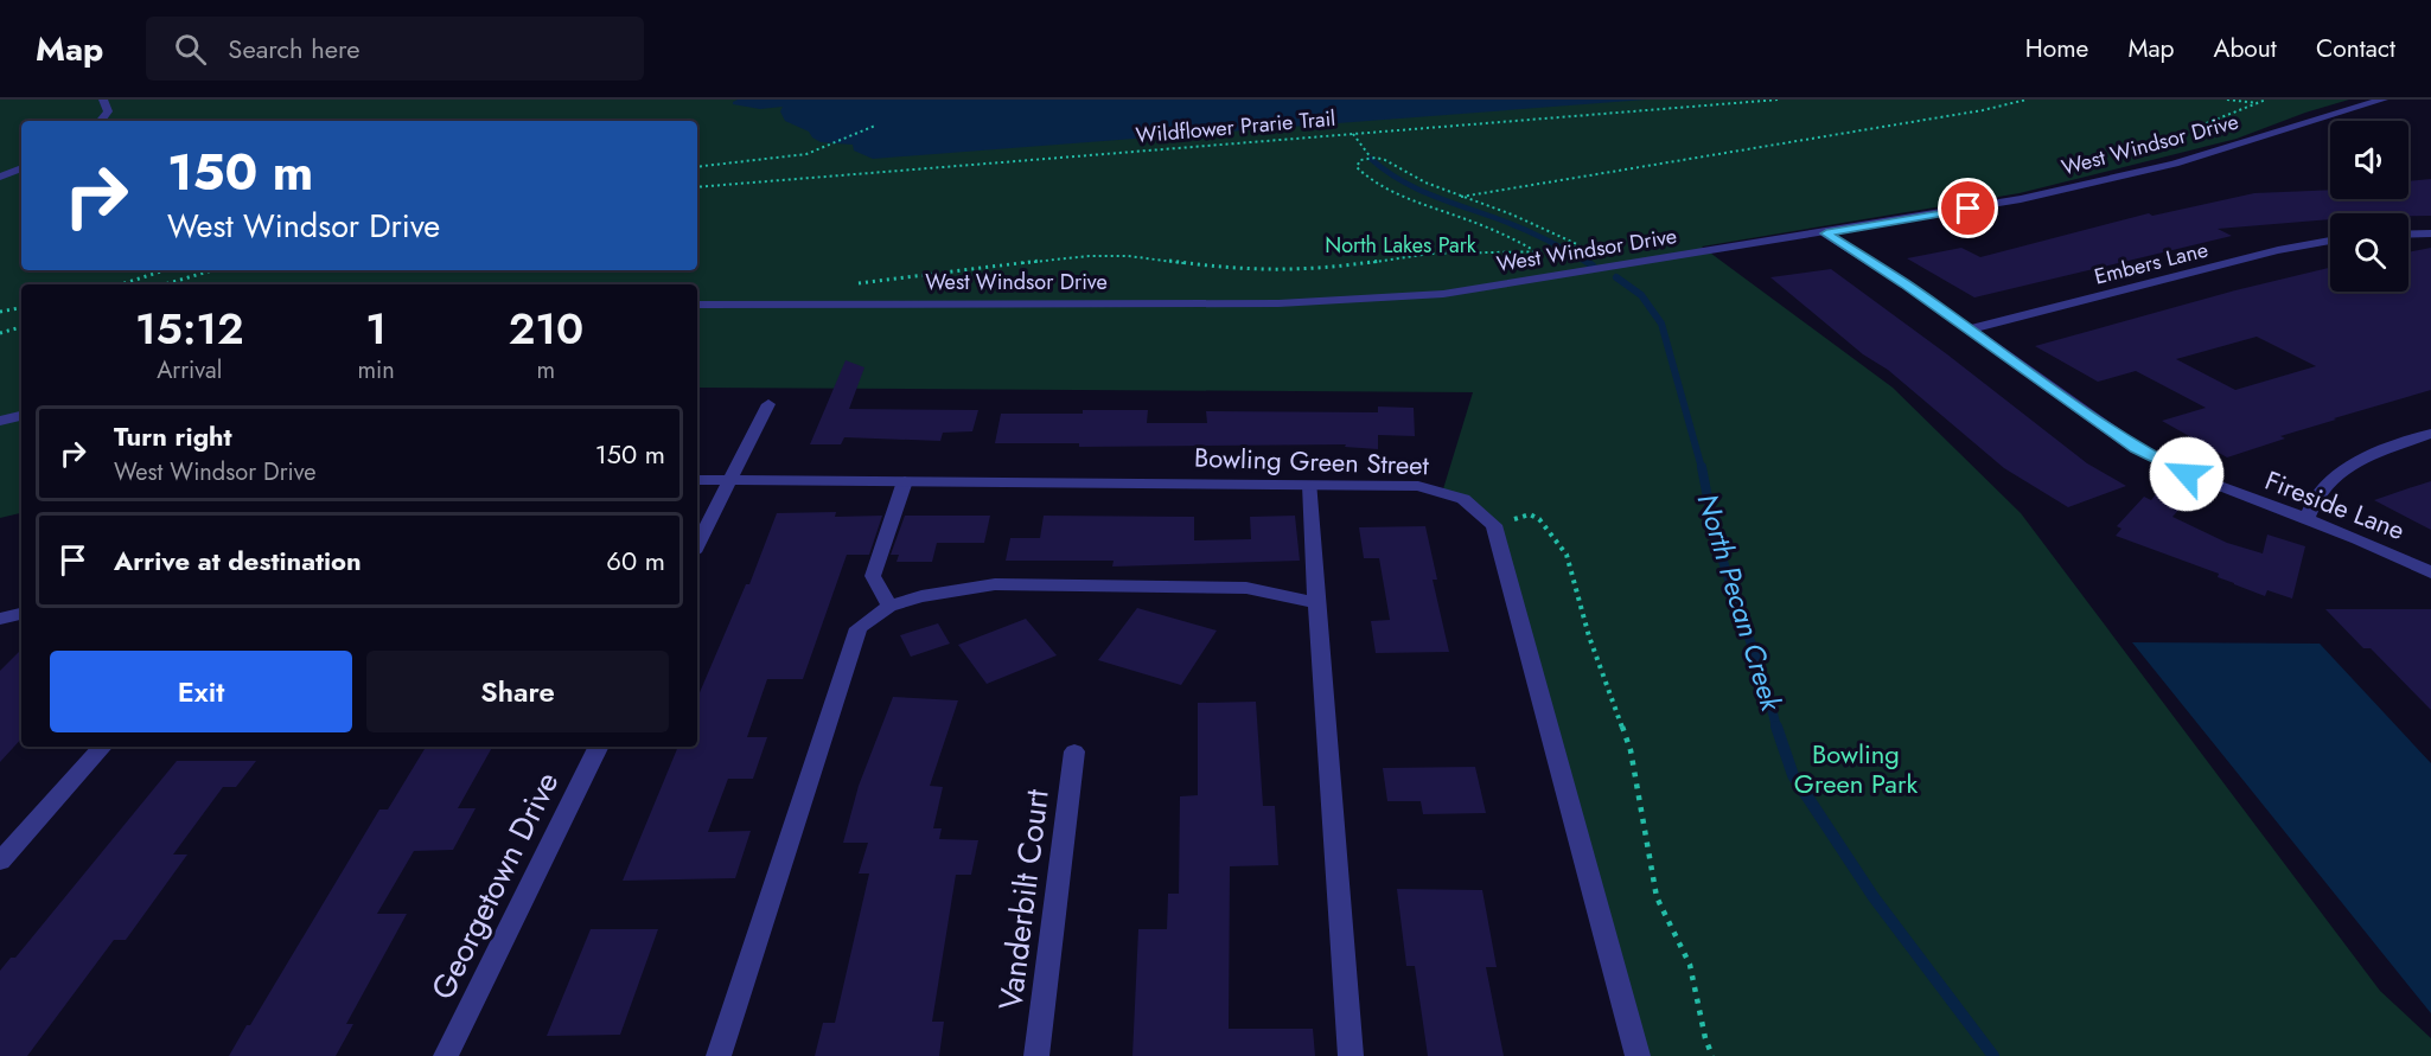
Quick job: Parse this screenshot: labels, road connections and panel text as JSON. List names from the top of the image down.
{
  "streets": {
    "street": [
      "West Windsor Drive",
      "Embers Lane",
      "Bowling Green Street",
      "Fireside Lane",
      "Georgetown Drive",
      "Vanderbilt Court"
    ],
    "path": ["Wildflower Prarie Trail"]
  },
  "crossings": [
    ["West Windsor Drive", "Fireside Lane"],
    ["Embers Lane", "Fireside Lane"]
  ],
  "water": ["North Pecan Creek"],
  "parks": ["North Lakes Park", "Bowling Green Park"],
  "page": {
    "header": "Map",
    "search": "Search here",
    "nav": [
      "Home",
      "Map",
      "About",
      "Contact"
    ],
    "turn": ["150 m", "West Windsor Drive"],
    "eta": [
      "15:12",
      "Arrival",
      "1",
      "min",
      "210",
      "m"
    ],
    "list": [
      {
        "name": "Turn right",
        "note": "West Windsor Drive",
        "value": "150 m"
      },
      {
        "name": "Arrive at destination",
        "value": "60 m"
      }
    ],
    "buttons": ["Exit", "Share"]
  }
}
